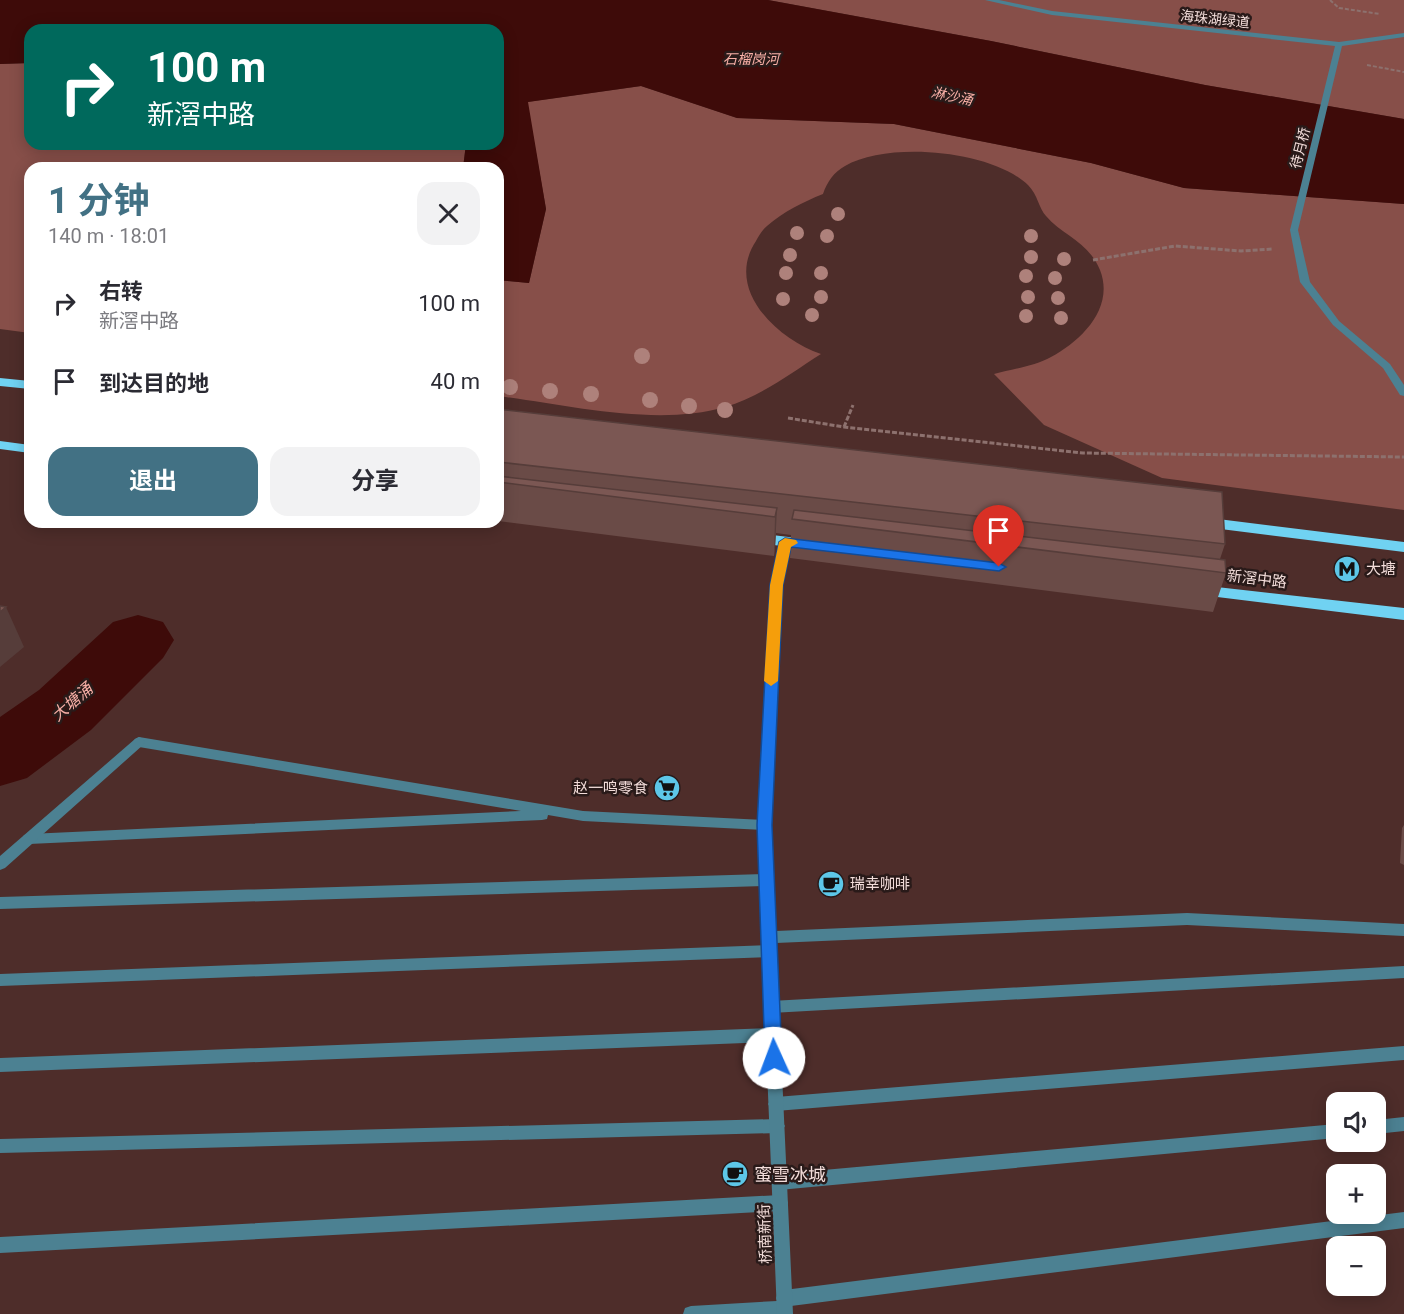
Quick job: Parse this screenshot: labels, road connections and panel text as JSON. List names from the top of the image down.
{
  "streets": {
    "highway": ["新滘中路"],
    "street": ["海珠湖绿道", "待月桥", "桥南新街"]
  },
  "crossings": [
    ["海珠湖绿道", "待月桥"]
  ],
  "water": ["石榴岗河", "淋沙涌", "大塘涌"],
  "places": {
    "metro station": ["大塘"],
    "supermarket": ["赵一鸣零食"],
    "cafe": ["瑞幸咖啡", "蜜雪冰城"]
  },
  "page": {
    "turn": ["100 m", "新滘中路"],
    "heading": ["1 分钟", "140 m · 18:01"],
    "list": [
      {
        "name": "右转",
        "note": "新滘中路",
        "value": "100 m"
      },
      {
        "name": "到达目的地",
        "value": "40 m"
      }
    ],
    "buttons": ["退出", "分享"],
    "map_buttons": ["+", "−"]
  }
}
